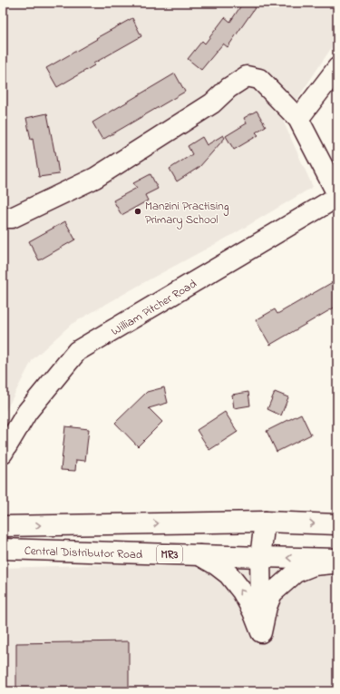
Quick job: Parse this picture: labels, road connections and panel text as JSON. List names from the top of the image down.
{
  "streets": {
    "main road": ["William Pitcher Road", "Central Distributor Road", "MR3"]
  },
  "places": ["Manzini Practising Primary School"]
}
